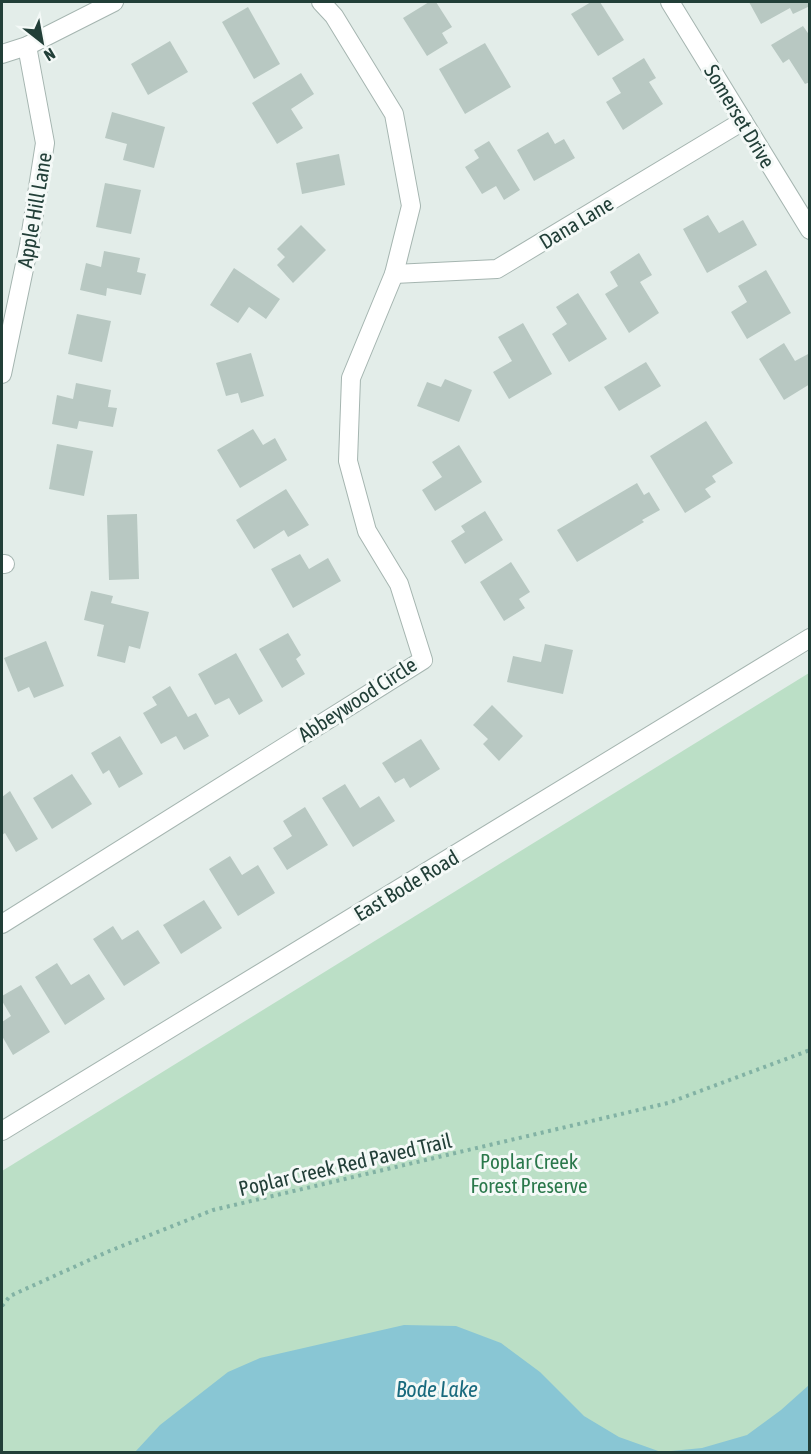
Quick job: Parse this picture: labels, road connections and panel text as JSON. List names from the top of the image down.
{
  "streets": {
    "street": [
      "Somerset Drive",
      "Apple Hill Lane",
      "Dana Lane",
      "Abbeywood Circle",
      "East Bode Road"
    ],
    "path": ["Poplar Creek Red Paved Trail"]
  },
  "crossings": [
    ["Somerset Drive", "Dana Lane"],
    ["Dana Lane", "Abbeywood Circle"]
  ],
  "water": ["Bode Lake"],
  "parks": ["Poplar Creek Forest Preserve"],
  "north": "bottom right"
}
